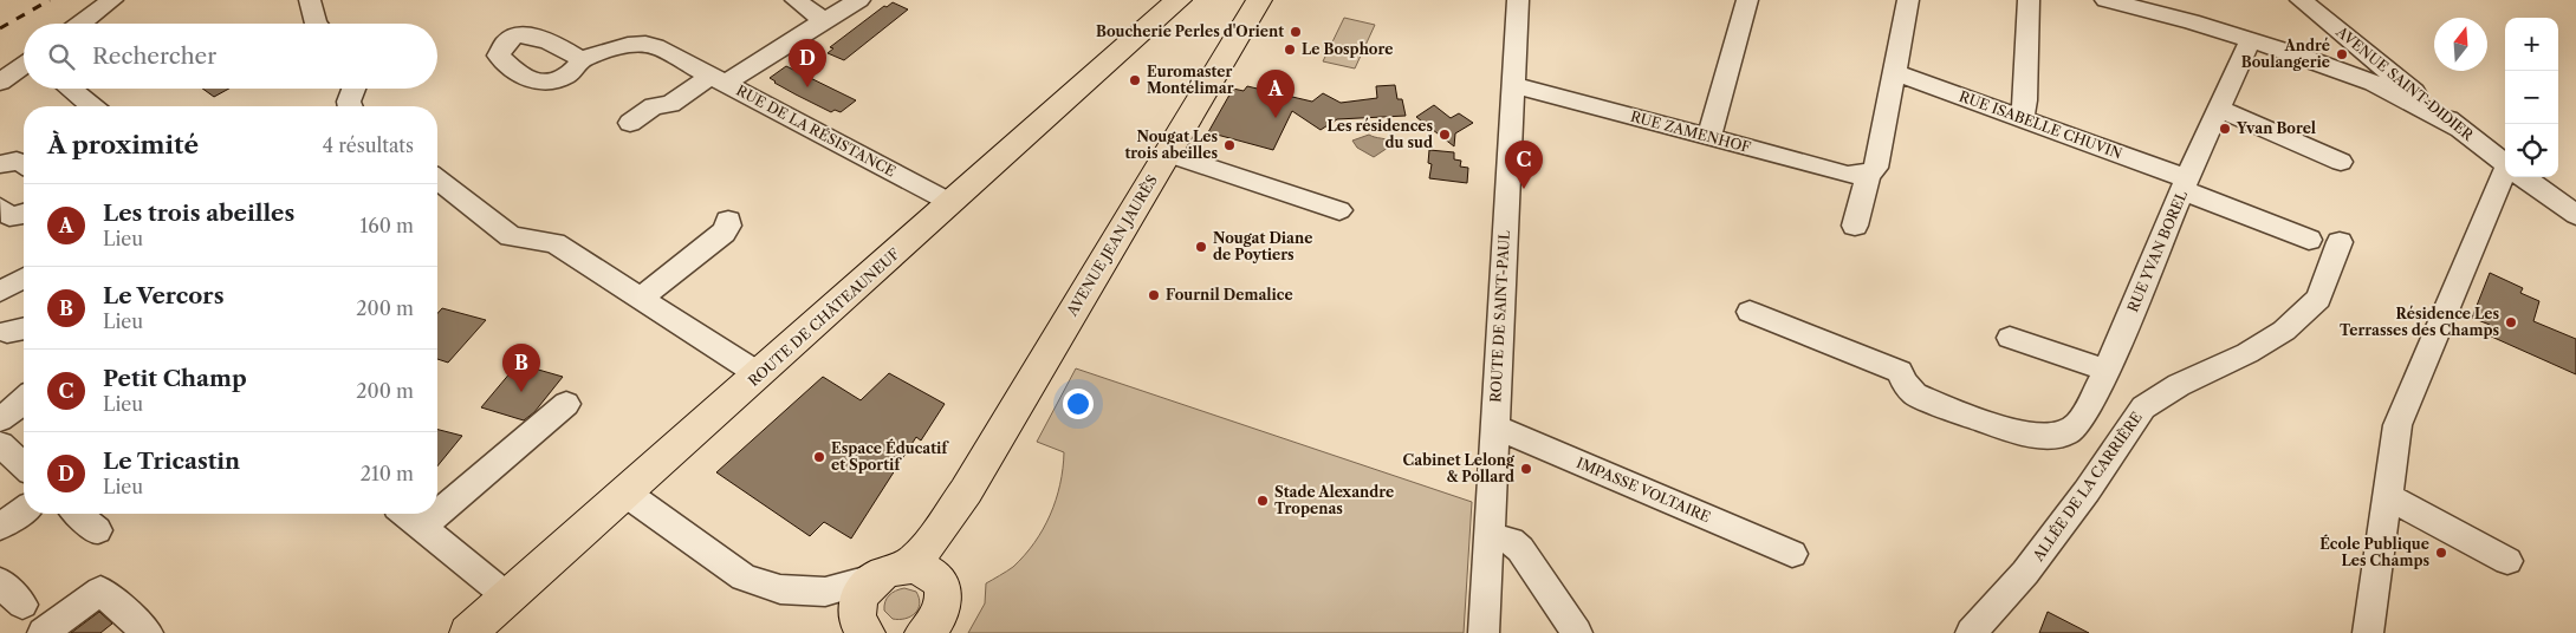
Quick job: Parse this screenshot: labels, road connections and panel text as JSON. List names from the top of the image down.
{
  "streets": {
    "main road": ["AVENUE JEAN JAURÈS", "ROUTE DE CHÂTEAUNEUF"],
    "street": [
      "AVENUE SAINT-DIDIER",
      "RUE ISABELLE CHUVIN",
      "RUE DE LA RÉSISTANCE",
      "RUE ZAMENHOF",
      "RUE YVAN BOREL",
      "ROUTE DE SAINT-PAUL",
      "ALLÉE DE LA CARRIÈRE",
      "IMPASSE VOLTAIRE"
    ]
  },
  "crossings": [
    ["RUE ISABELLE CHUVIN", "RUE YVAN BOREL"],
    ["RUE DE LA RÉSISTANCE", "ROUTE DE CHÂTEAUNEUF"],
    ["RUE ZAMENHOF", "ROUTE DE SAINT-PAUL"],
    ["ROUTE DE SAINT-PAUL", "IMPASSE VOLTAIRE"]
  ],
  "places": [
    "Boucherie Perles d'Orient",
    "Le Bosphore",
    "André Boulangerie",
    "Euromaster Montélimar",
    "Yvan Borel",
    "Les résidences du sud",
    "Nougat Les trois abeilles",
    "Nougat Diane de Poytiers",
    "Fournil Demalice",
    "Résidence Les Terrasses des Champs",
    "Espace Éducatif et Sportif",
    "Cabinet Lelong & Pollard",
    "Stade Alexandre Tropenas",
    "École Publique Les Champs"
  ],
  "north": "top",
  "page": {
    "map_buttons": ["+", "−"],
    "search": "Rechercher",
    "pins": [
      "D",
      "A",
      "C",
      "B"
    ],
    "heading": ["À proximité", "4 résultats"],
    "list": [
      {
        "mark": "A",
        "name": "Les trois abeilles",
        "note": "Lieu",
        "value": "160 m"
      },
      {
        "mark": "B",
        "name": "Le Vercors",
        "note": "Lieu",
        "value": "200 m"
      },
      {
        "mark": "C",
        "name": "Petit Champ",
        "note": "Lieu",
        "value": "200 m"
      },
      {
        "mark": "D",
        "name": "Le Tricastin",
        "note": "Lieu",
        "value": "210 m"
      }
    ]
  }
}
